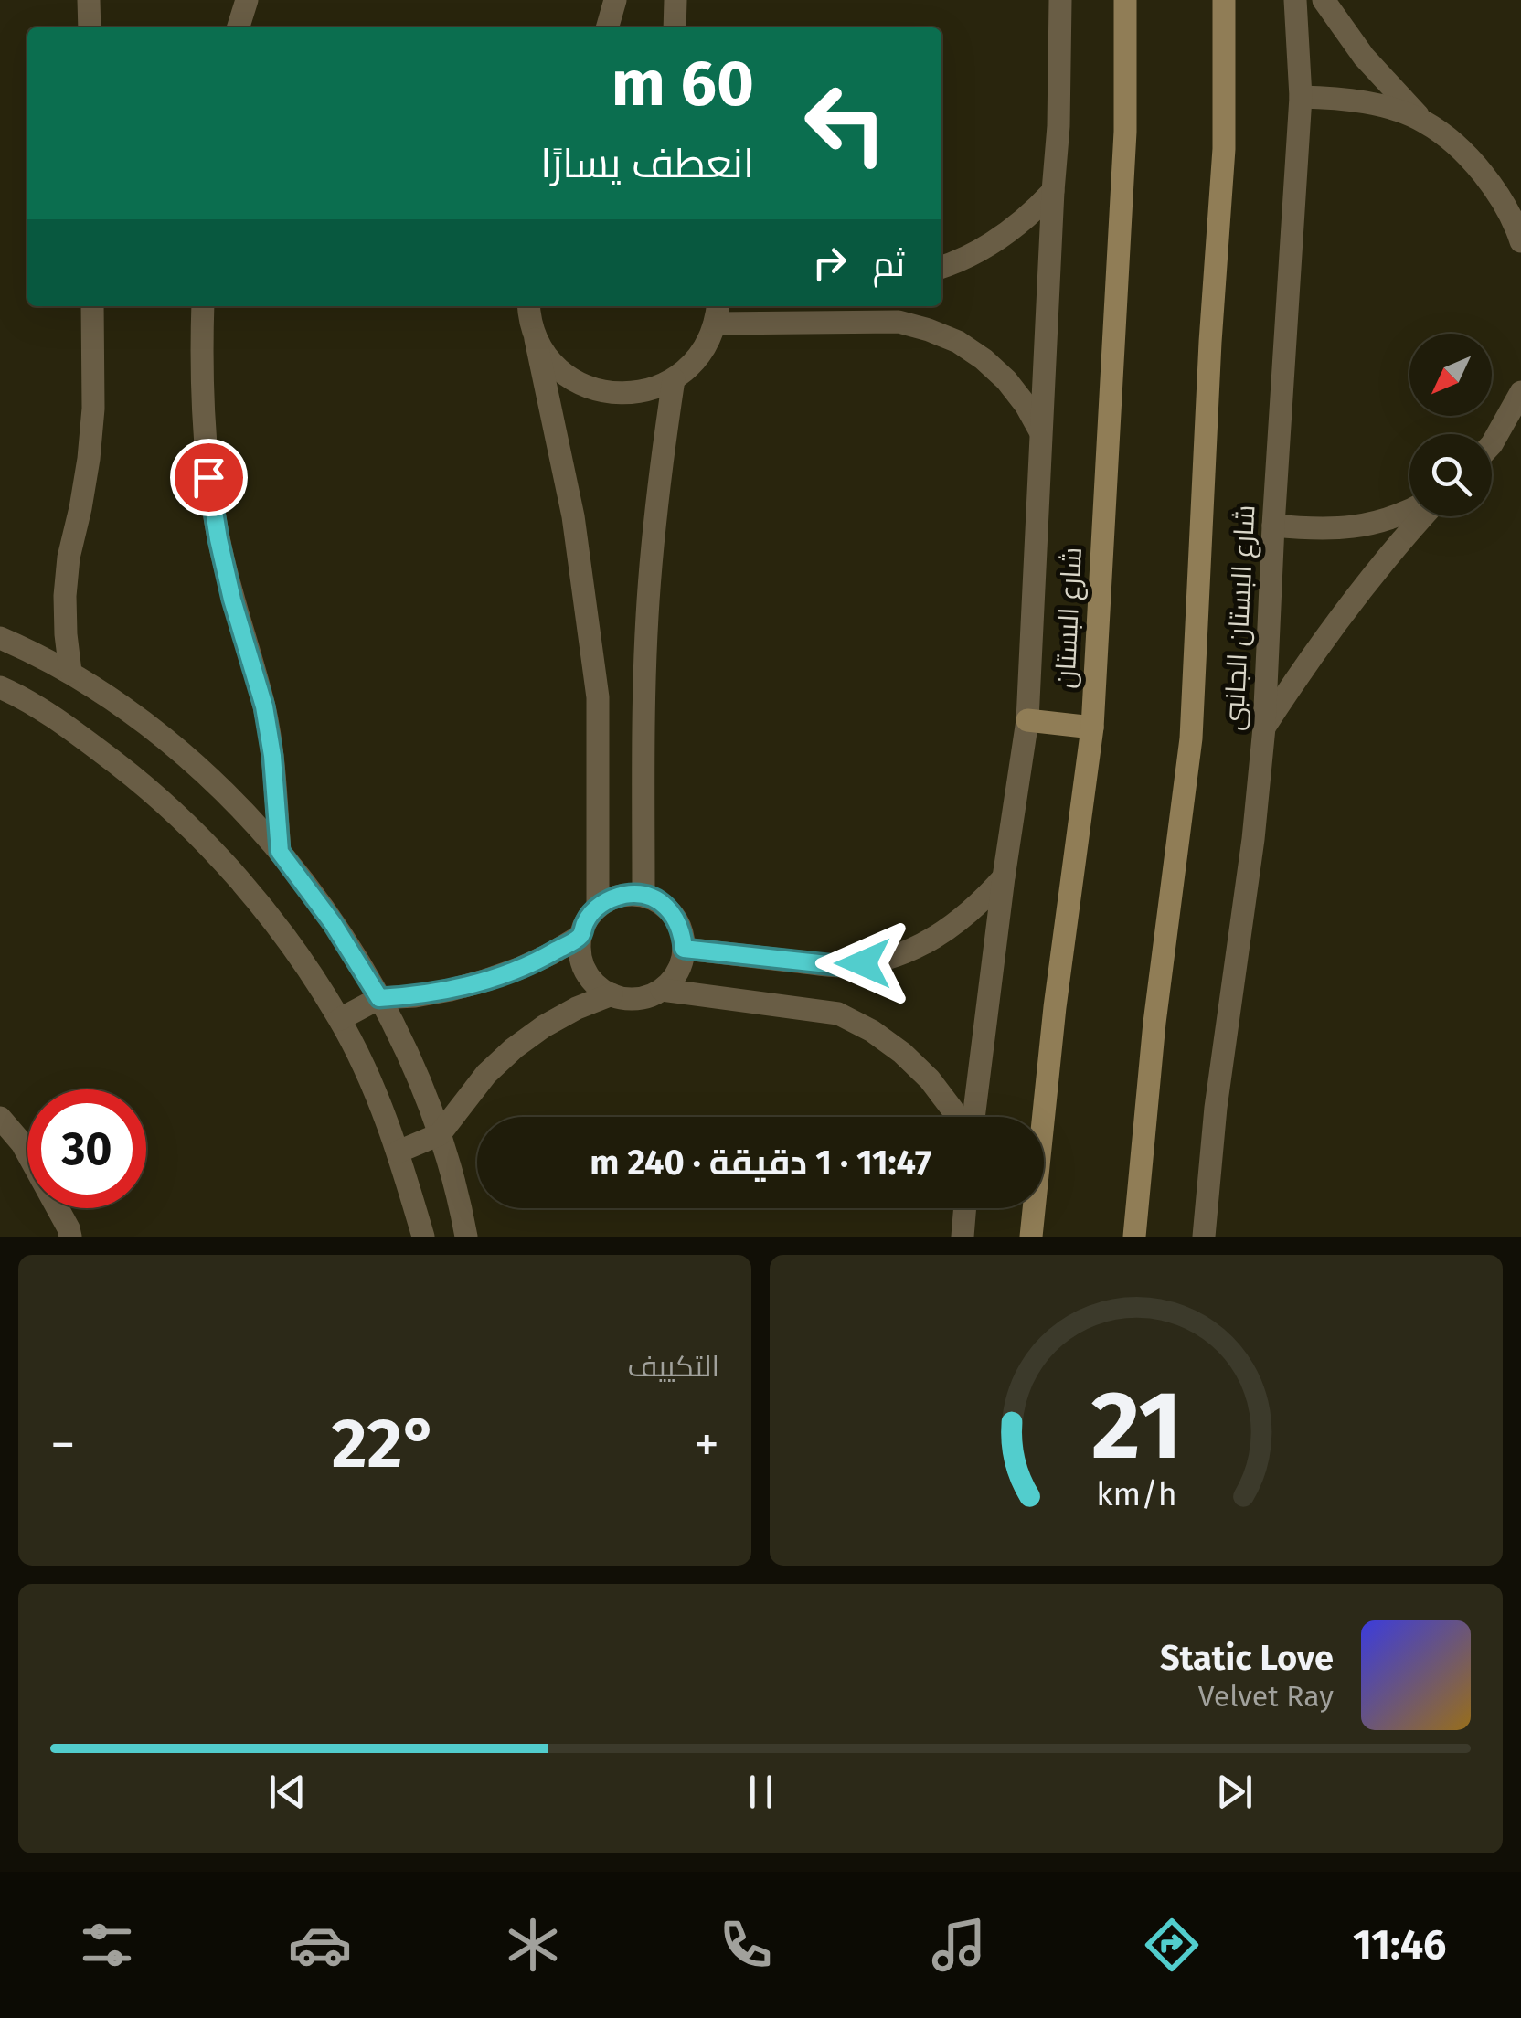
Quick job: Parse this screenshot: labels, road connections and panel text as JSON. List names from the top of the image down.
{
  "streets": {
    "street": ["شارع البستان", "شارع البستان الجانبى"]
  },
  "north": "bottom left",
  "page": {
    "turn": ["60 m", "انعطف يسارًا"],
    "then": "ثم",
    "limit": "30",
    "trip": "11:47 · 1 دقيقة · 240 m",
    "tile": "التكييف",
    "heat": ["−", "22°", "+"],
    "song": ["Static Love", "Velvet Ray"],
    "tabs": "11:46",
    "gauge": ["21", "km/h"]
  }
}
